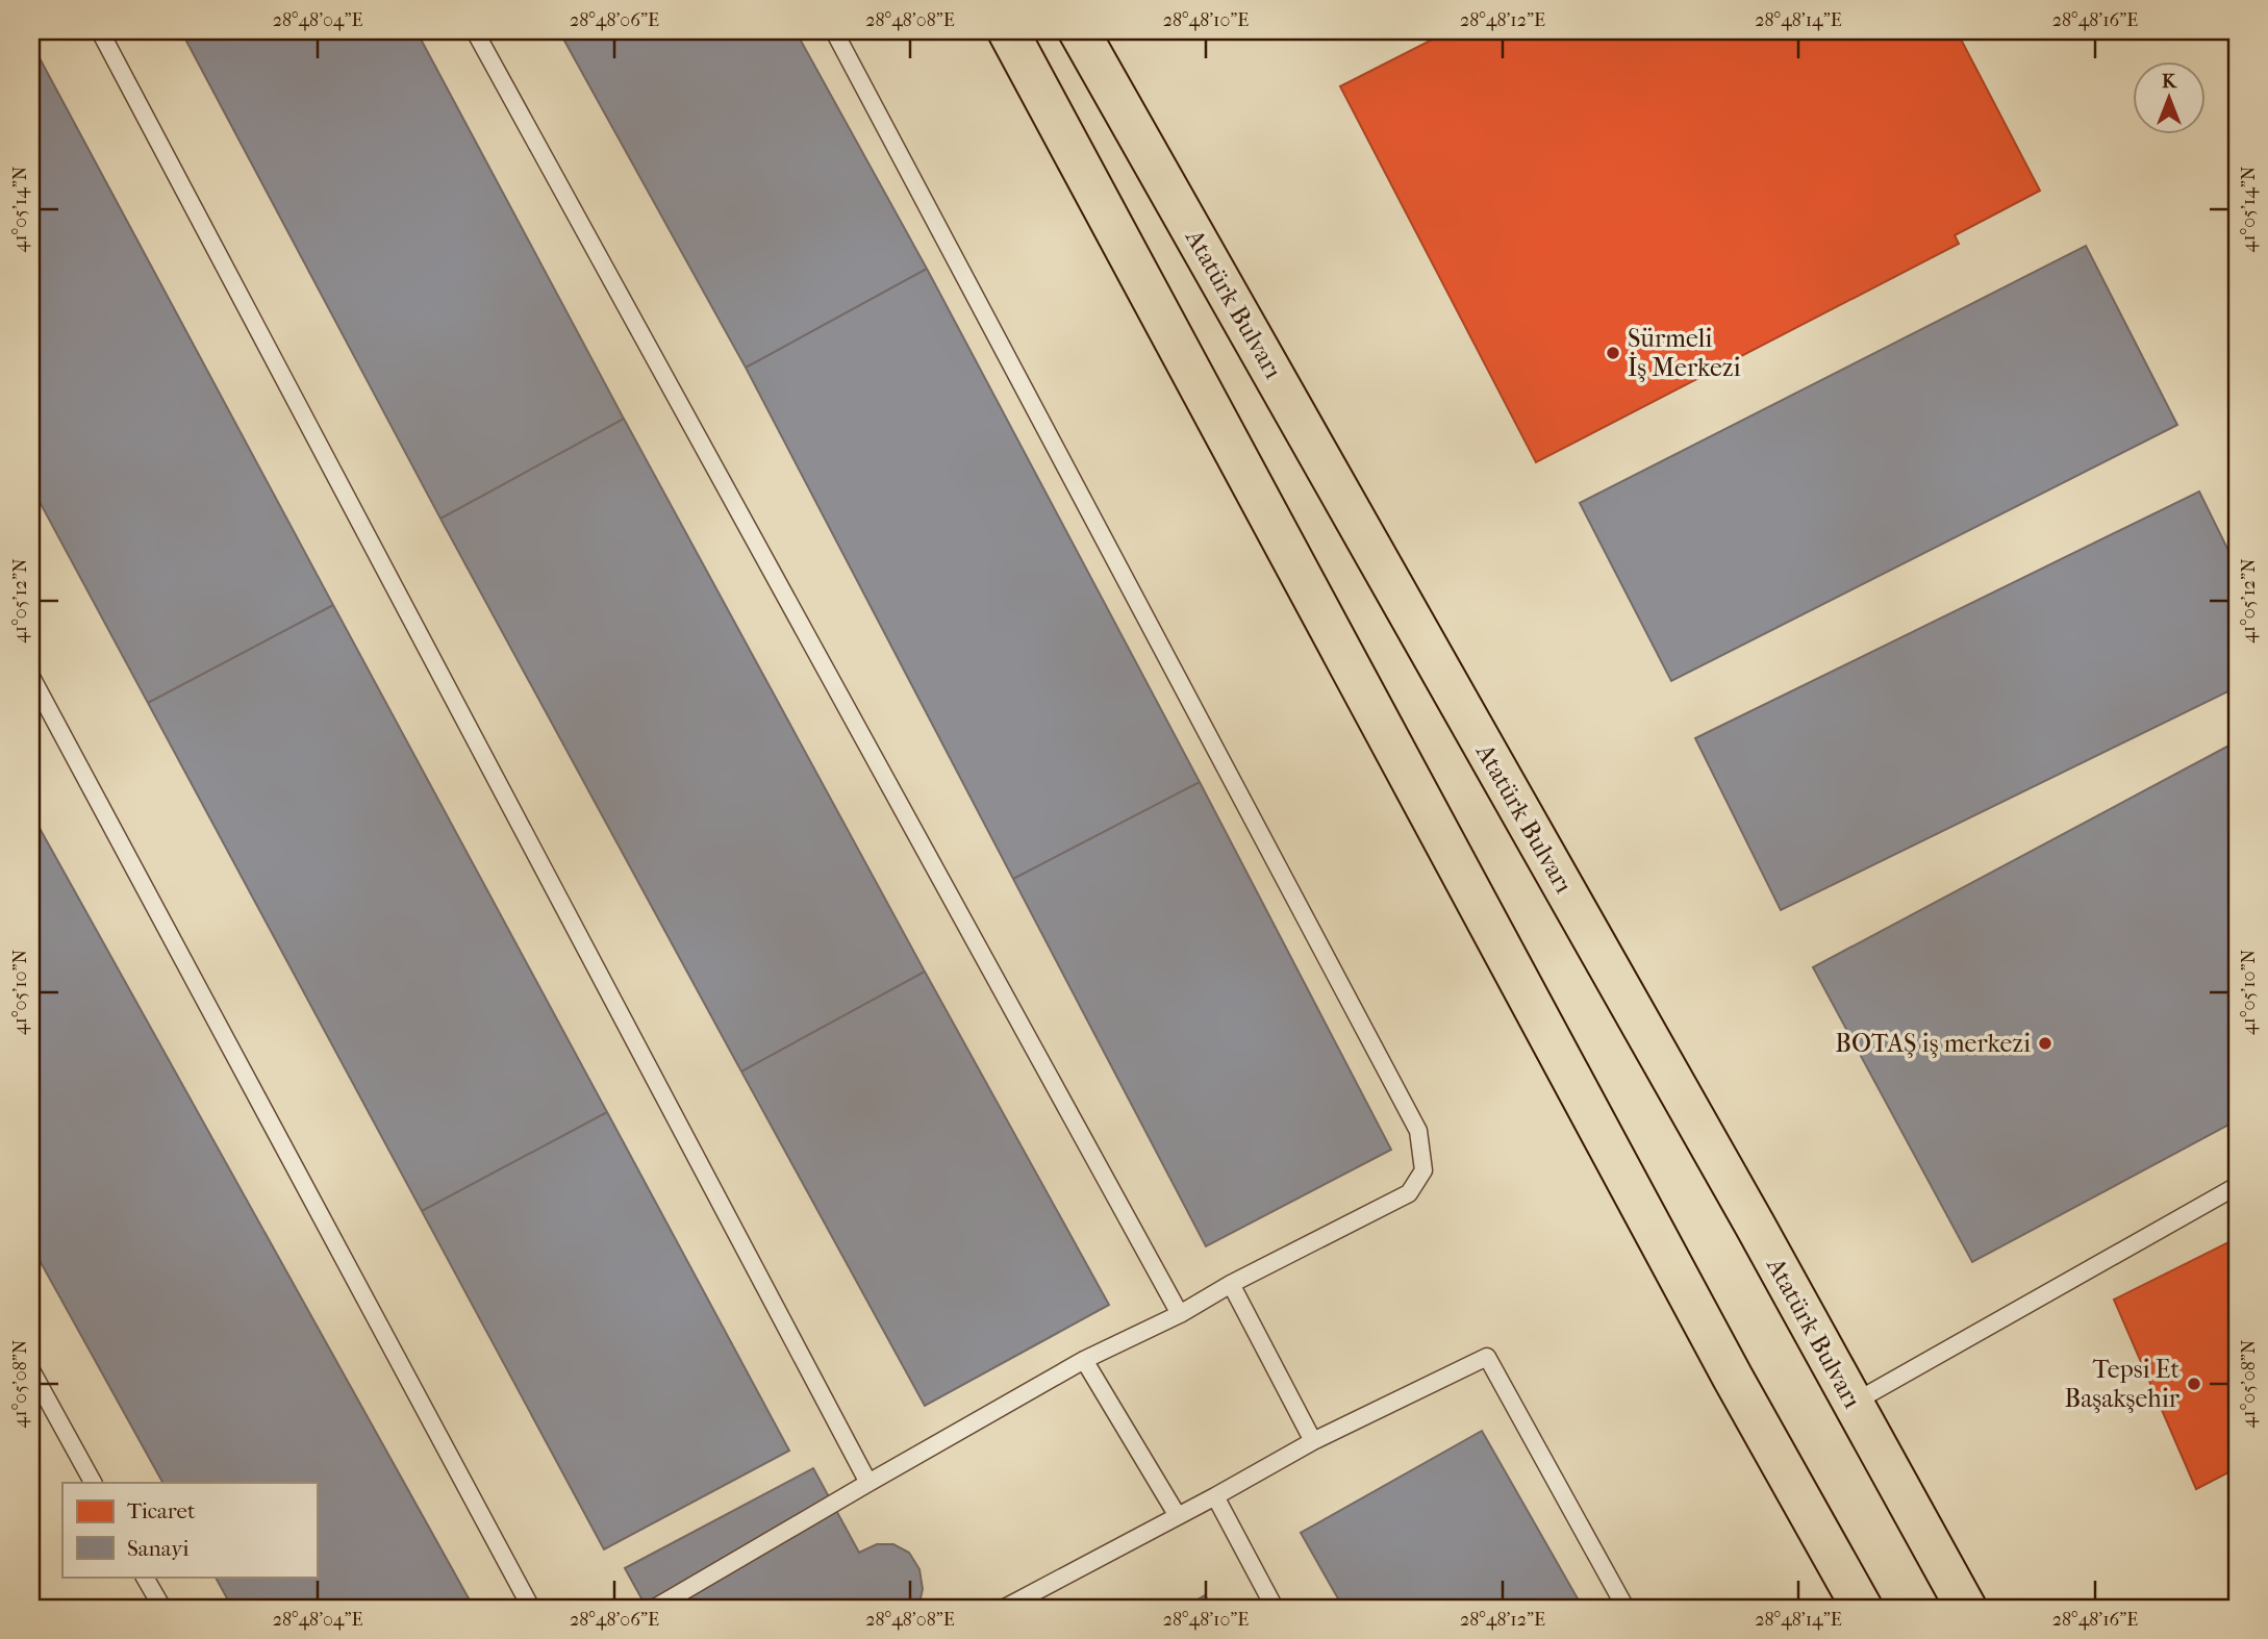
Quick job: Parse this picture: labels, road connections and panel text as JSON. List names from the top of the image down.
{
  "streets": {
    "main road": ["Atatürk Bulvarı"]
  },
  "places": ["Sürmeli İş Merkezi", "BOTAŞ iş merkezi", "Tepsi Et Başakşehir"],
  "legend": ["Ticaret", "Sanayi"],
  "north": "top",
  "coordinates": [
    "28°48'04\"E",
    "28°48'06\"E",
    "28°48'08\"E",
    "28°48'10\"E",
    "28°48'12\"E",
    "28°48'14\"E",
    "28°48'16\"E",
    "41°05'14\"N",
    "41°05'12\"N",
    "41°05'10\"N",
    "41°05'08\"N"
  ]
}
